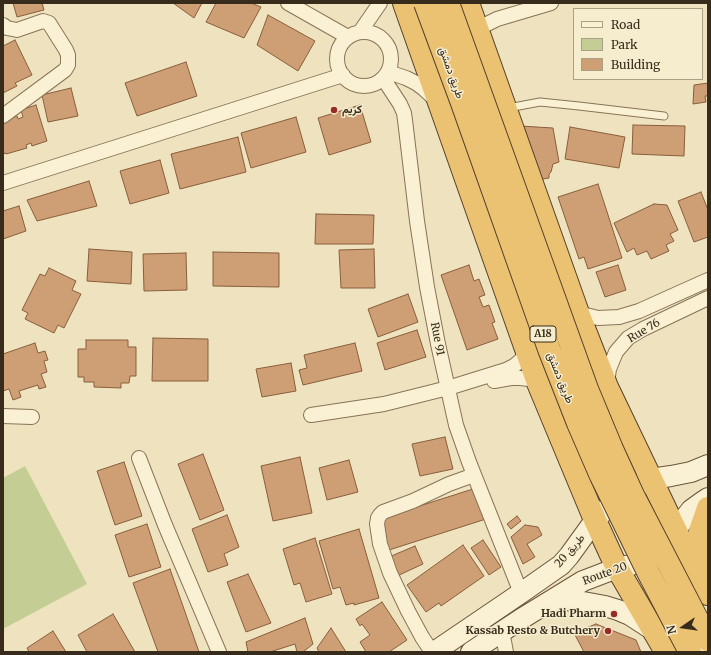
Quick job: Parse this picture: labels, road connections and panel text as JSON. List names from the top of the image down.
{
  "streets": {
    "highway": ["طريق دمشق", "A18"],
    "main road": ["طريق 20", "Route 20"],
    "street": ["Rue 76", "Rue 91"]
  },
  "crossings": [
    ["Rue 91", "طريق 20"]
  ],
  "places": ["كريم", "Hadi Pharm", "Kassab Resto & Butchery"],
  "legend": ["Road", "Park", "Building"],
  "north": "left"
}
